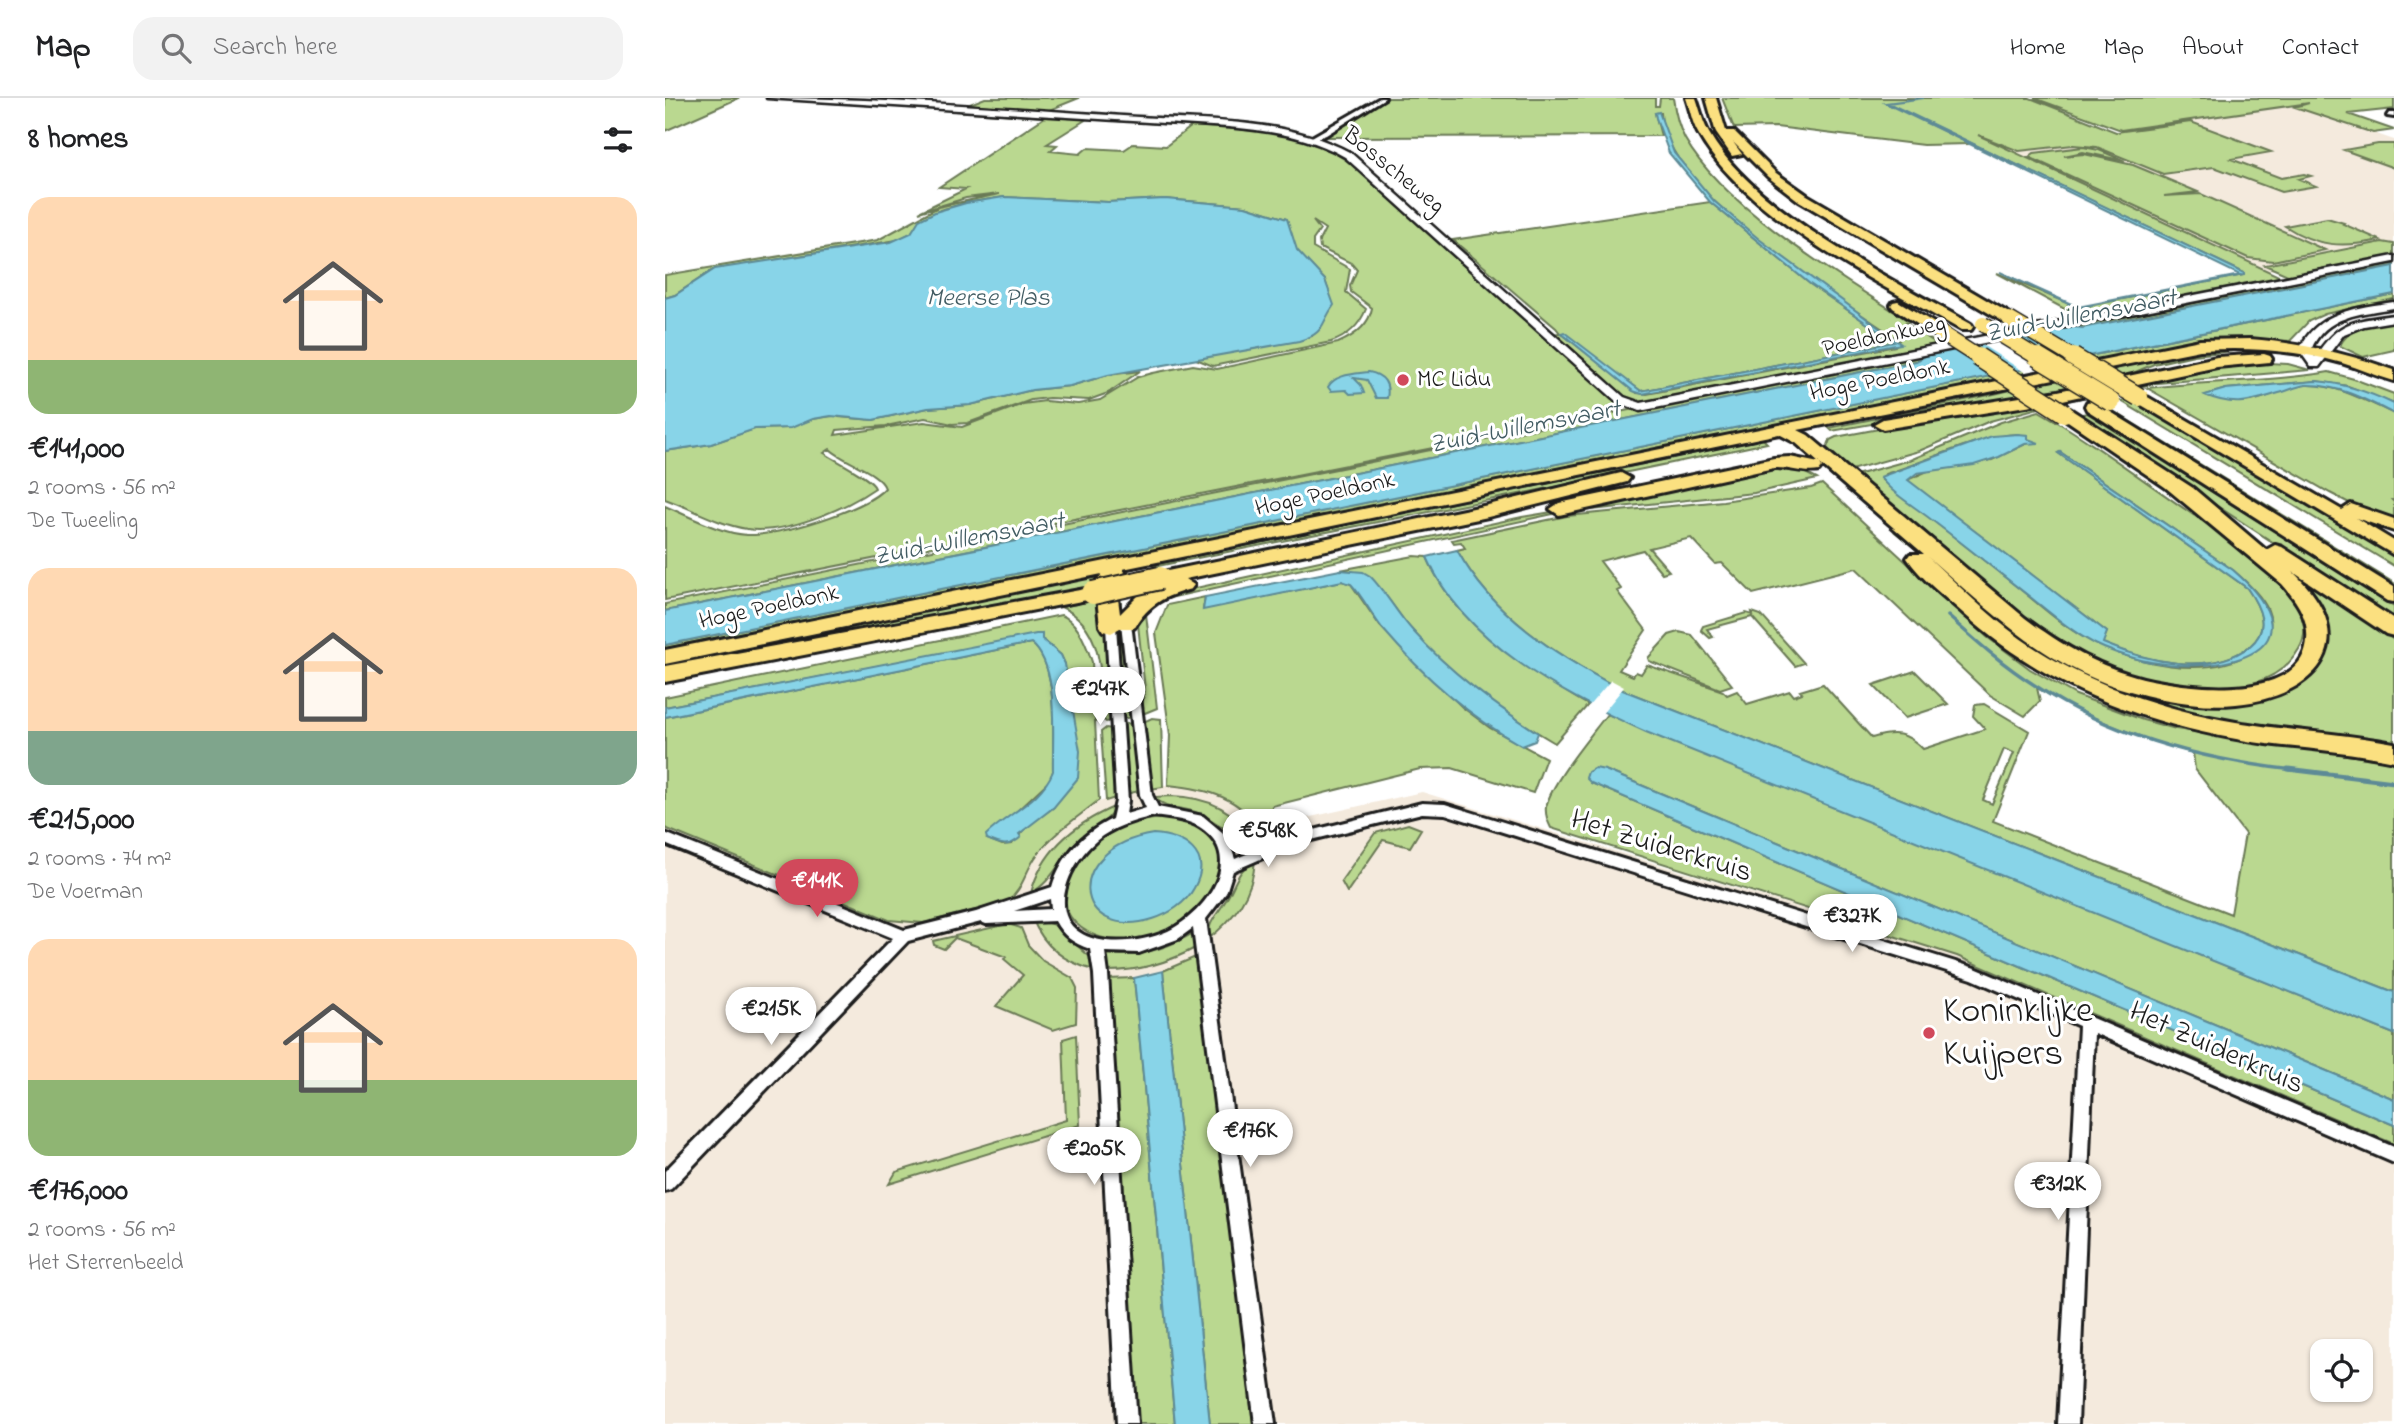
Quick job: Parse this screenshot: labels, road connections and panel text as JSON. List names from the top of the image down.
{
  "streets": {
    "highway": ["Hoge Poeldonk"],
    "street": ["Bosscheweg", "Poeldonkweg", "Het Zuiderkruis"]
  },
  "crossings": [
    ["Bosscheweg", "Poeldonkweg"]
  ],
  "water": ["Meerse Plas", "Zuid-Willemsvaart"],
  "places": ["MC Lidu", "Koninklijke Kuijpers"],
  "page": {
    "header": "Map",
    "search": "Search here",
    "nav": [
      "Home",
      "Map",
      "About",
      "Contact"
    ],
    "heading": "8 homes",
    "list": [
      {
        "name": "€141,000",
        "note": "2 rooms · 56 m² · De Tweeling"
      },
      {
        "name": "€215,000",
        "note": "2 rooms · 74 m² · De Voerman"
      },
      {
        "name": "€176,000",
        "note": "2 rooms · 56 m² · Het Sterrenbeeld"
      }
    ],
    "price": [
      "€247K",
      "€548K",
      "€141K",
      "€327K",
      "€215K",
      "€176K",
      "€205K",
      "€312K"
    ]
  }
}
